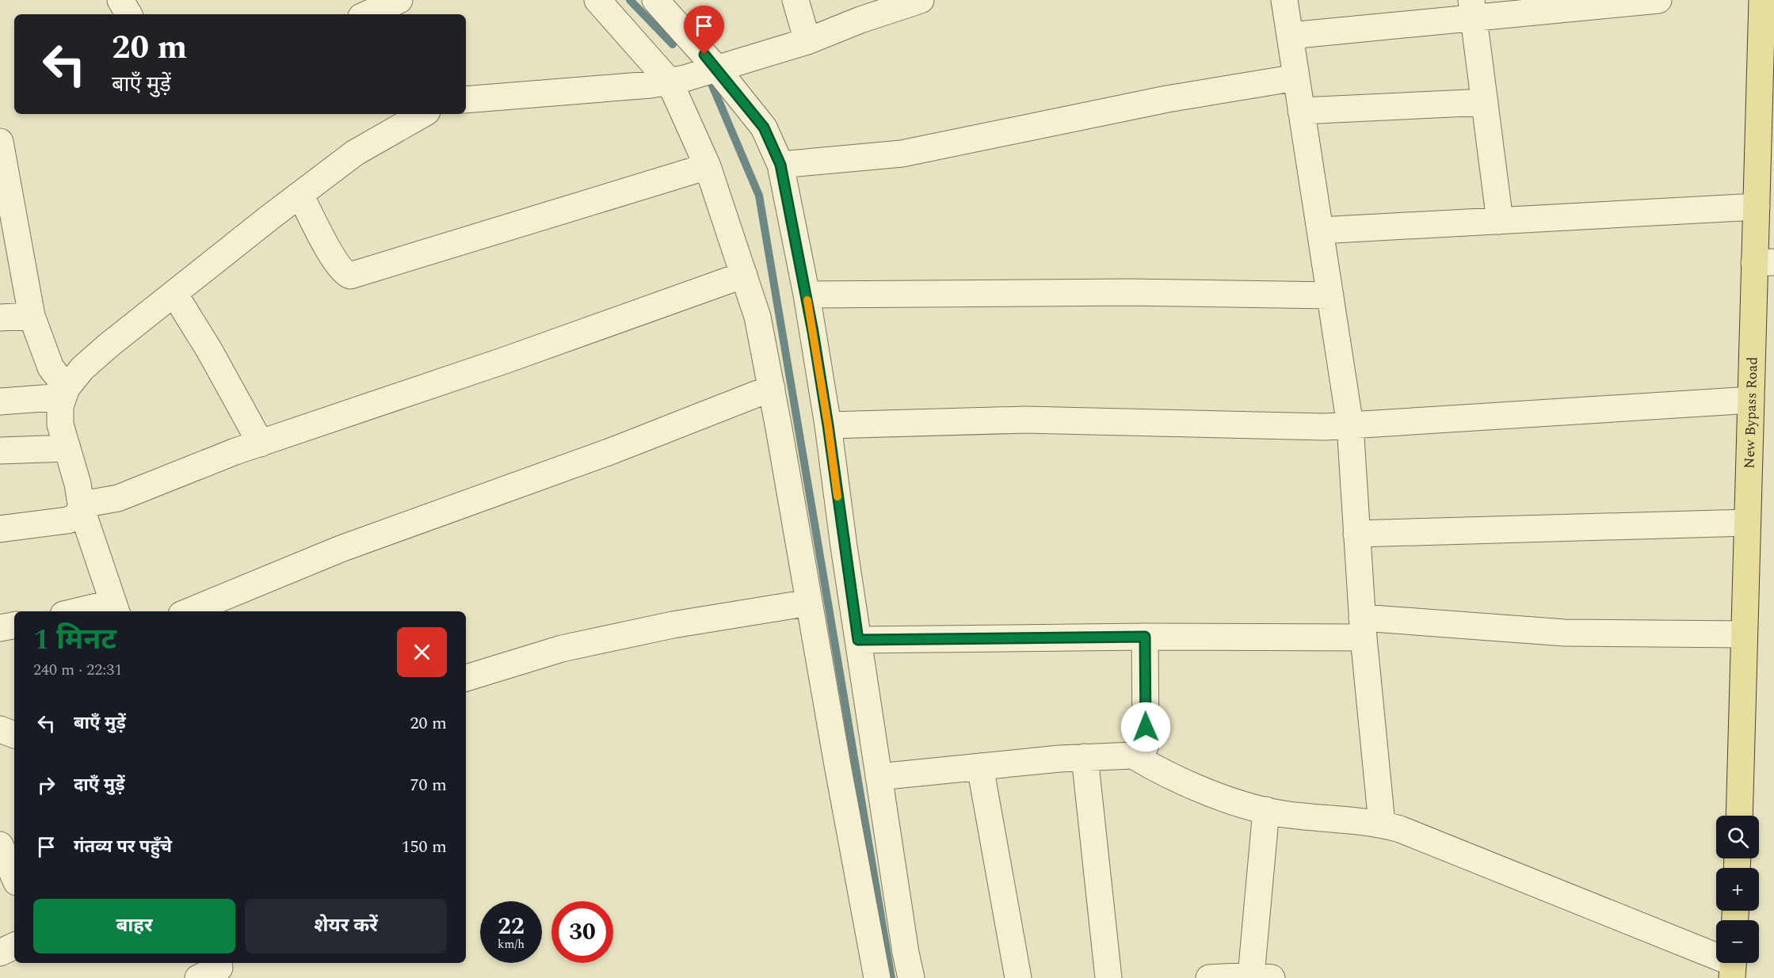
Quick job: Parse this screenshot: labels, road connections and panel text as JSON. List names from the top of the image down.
{
  "streets": {
    "main road": ["New Bypass Road"]
  },
  "page": {
    "turn": ["20 m", "बाएँ मुड़ें"],
    "heading": ["1 मिनट", "240 m · 22:31"],
    "list": [
      {
        "name": "बाएँ मुड़ें",
        "value": "20 m"
      },
      {
        "name": "दाएँ मुड़ें",
        "value": "70 m"
      },
      {
        "name": "गंतव्य पर पहुँचे",
        "value": "150 m"
      }
    ],
    "map_buttons": ["+", "−"],
    "buttons": ["बाहर", "शेयर करें"],
    "speed": "22 km/h",
    "limit": "30"
  }
}
